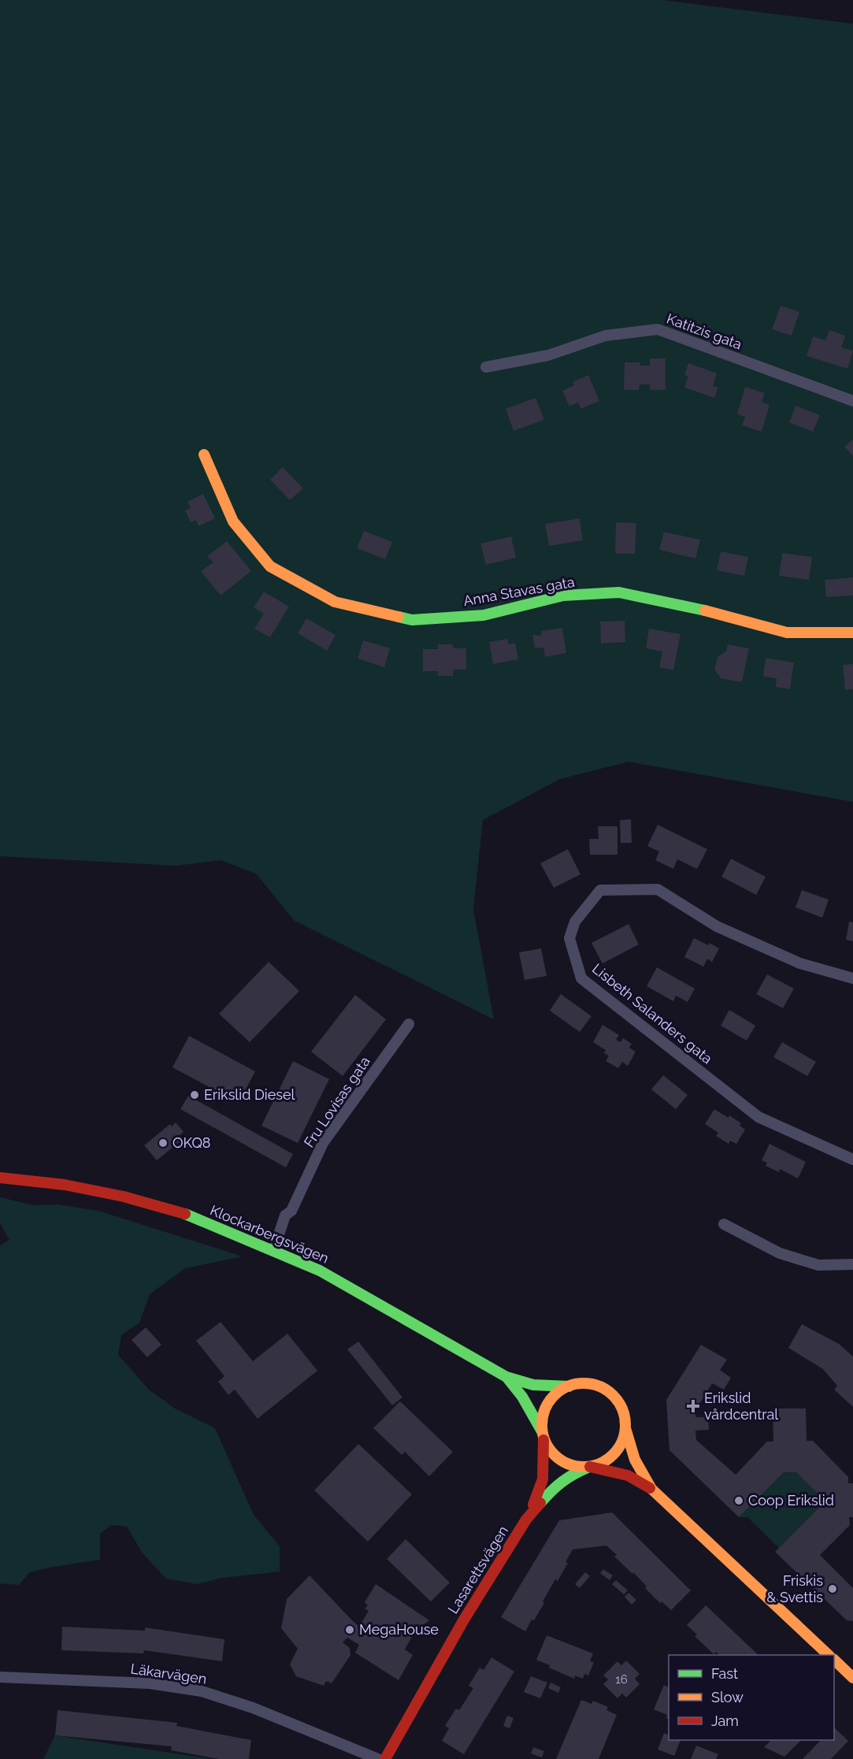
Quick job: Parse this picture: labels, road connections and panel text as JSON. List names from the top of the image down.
{
  "streets": {
    "main road": ["Anna Stavas gata", "Klockarbergsvägen", "Lasarettsvägen"],
    "street": [
      "Katitzis gata",
      "Lisbeth Salanders gata",
      "Fru Lovisas gata",
      "Läkarvägen"
    ]
  },
  "crossings": [
    ["Fru Lovisas gata", "Klockarbergsvägen"],
    ["Klockarbergsvägen", "Lasarettsvägen"]
  ],
  "places": {
    "other": [
      "Erikslid Diesel",
      "OKQ8",
      "Coop Erikslid",
      "Friskis & Svettis",
      "MegaHouse"
    ],
    "health": ["Erikslid vårdcentral"]
  },
  "house_numbers": ["16"],
  "legend": ["Fast", "Slow", "Jam"]
}
